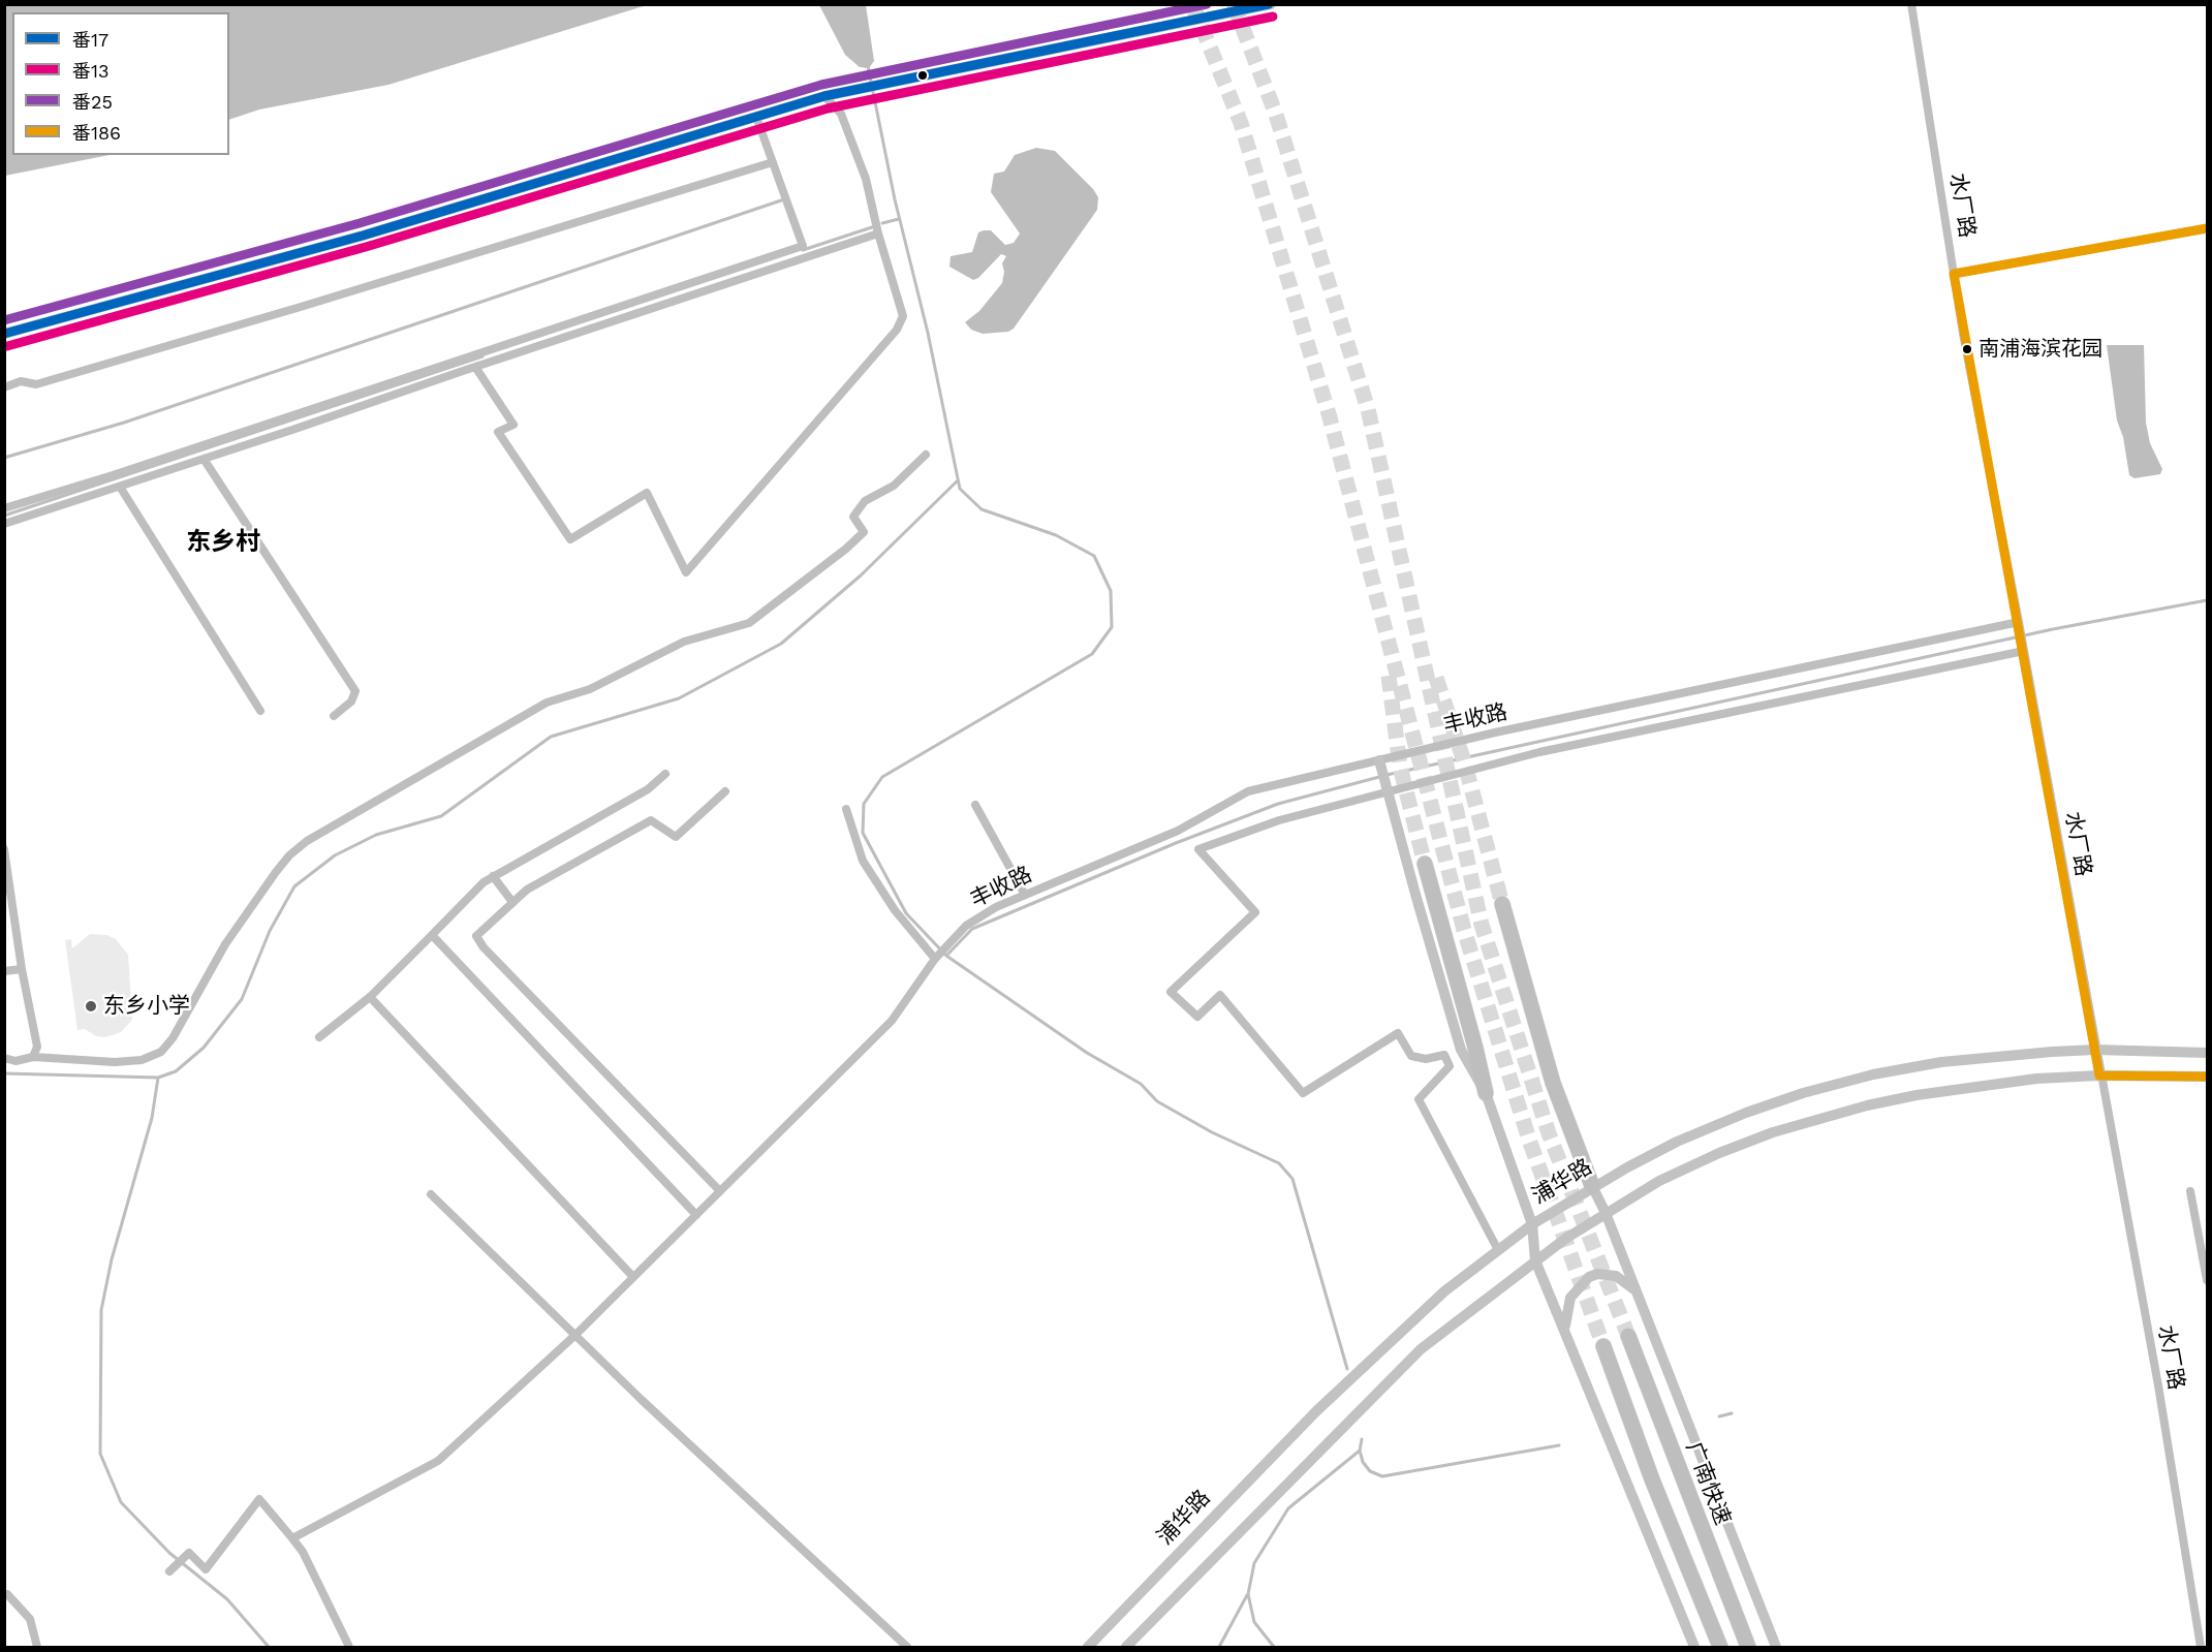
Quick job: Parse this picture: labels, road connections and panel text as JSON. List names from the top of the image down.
{
  "streets": {
    "highway": ["广南快速"],
    "main road": ["浦华路"],
    "street": ["水厂路", "丰收路"]
  },
  "crossings": [
    ["水厂路", "丰收路"],
    ["水厂路", "浦华路"]
  ],
  "districts": ["东乡村"],
  "places": ["南浦海滨花园", "东乡小学"],
  "lines": [
    "transit line 番17",
    "transit line 番25",
    "transit line 番13",
    "transit line 番186"
  ],
  "legend": [
    "番17",
    "番13",
    "番25",
    "番186"
  ]
}
